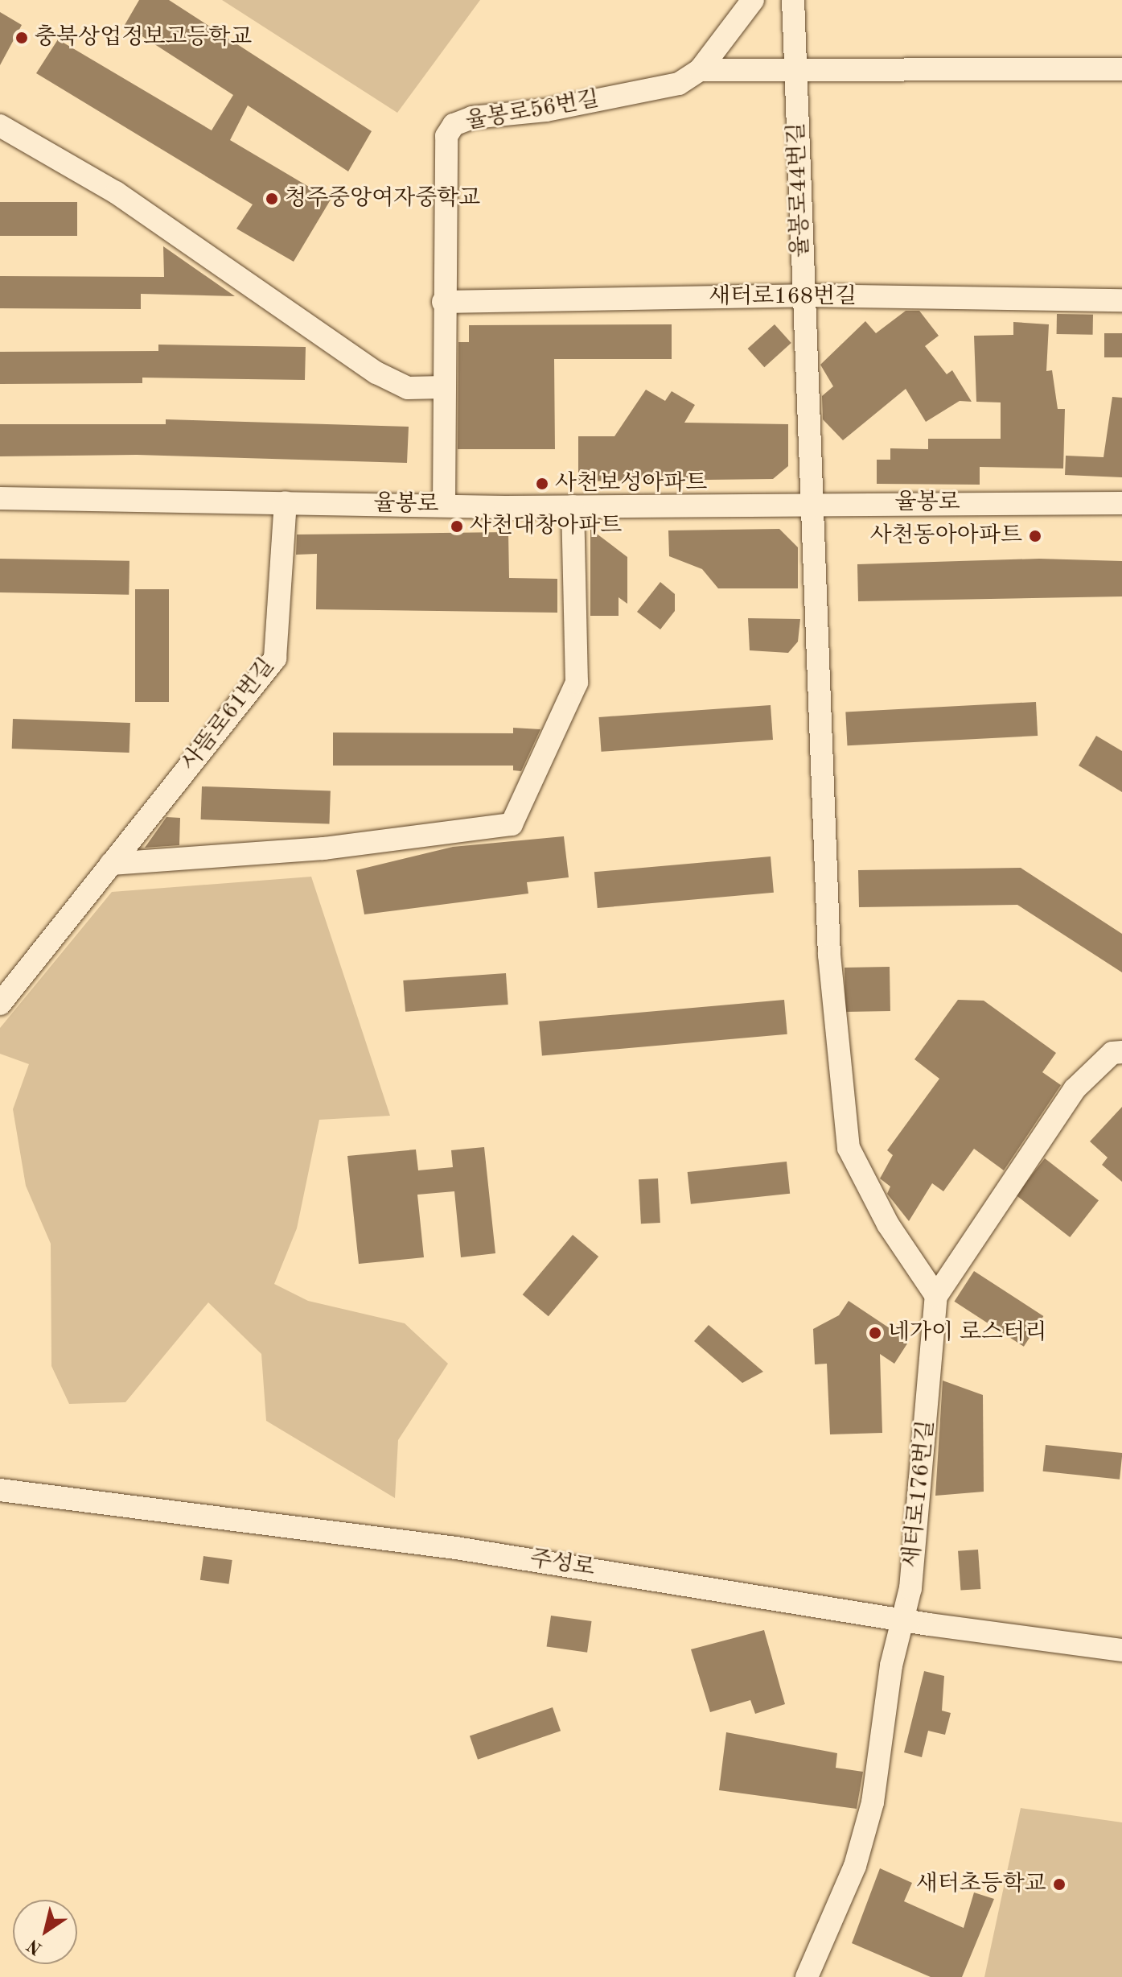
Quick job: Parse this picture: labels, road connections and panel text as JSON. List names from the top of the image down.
{
  "streets": {
    "street": [
      "율봉로56번길",
      "율봉로44번길",
      "새터로168번길",
      "율봉로",
      "사뜸로61번길",
      "새터로176번길",
      "주성로"
    ]
  },
  "crossings": [
    ["율봉로56번길", "율봉로44번길"],
    ["율봉로56번길", "새터로168번길"],
    ["율봉로56번길", "율봉로"],
    ["율봉로44번길", "새터로168번길"],
    ["율봉로44번길", "율봉로"],
    ["율봉로44번길", "새터로176번길"],
    ["율봉로", "사뜸로61번길"],
    ["새터로176번길", "주성로"]
  ],
  "places": [
    "충북상업정보고등학교",
    "청주중앙여자중학교",
    "사천보성아파트",
    "사천대창아파트",
    "사천동아아파트",
    "네가이 로스터리",
    "새터초등학교"
  ],
  "north": "bottom left"
}
